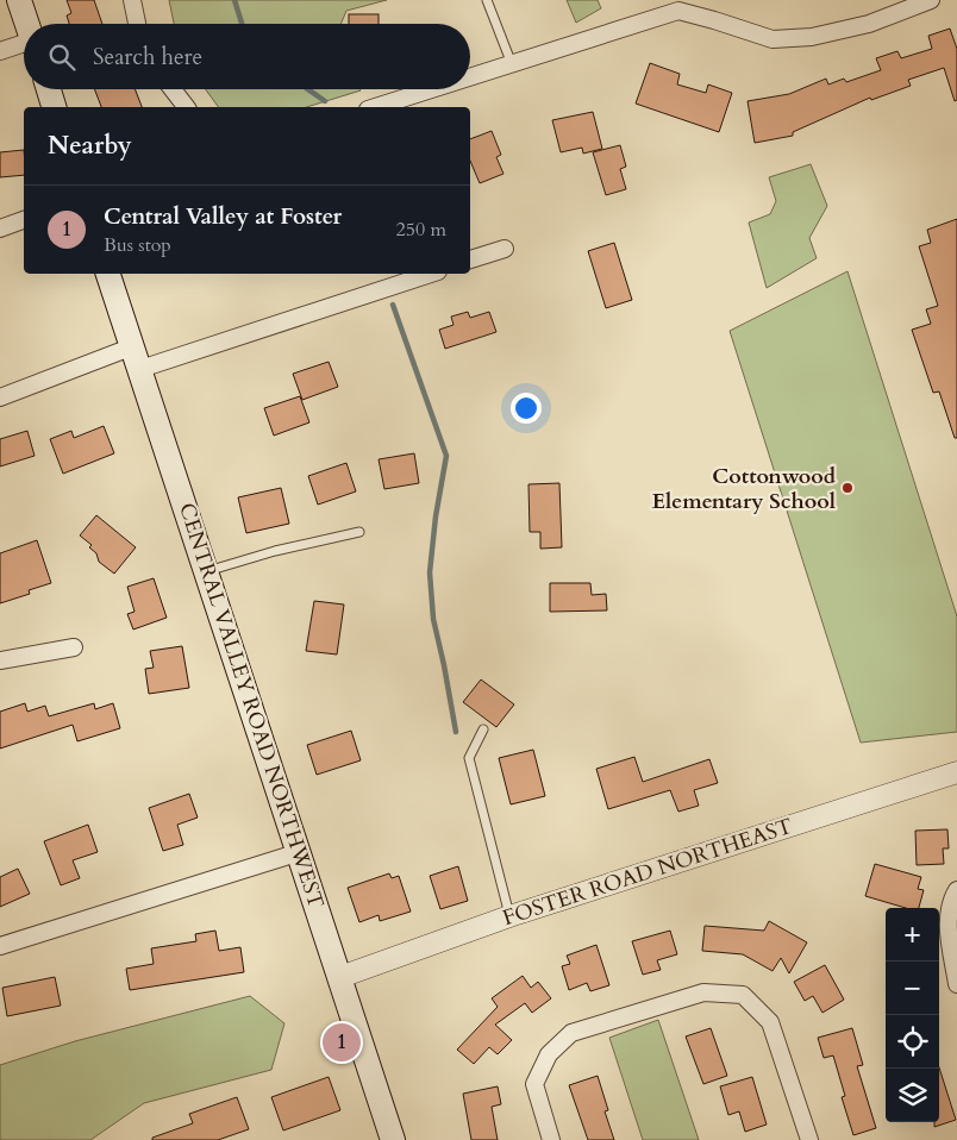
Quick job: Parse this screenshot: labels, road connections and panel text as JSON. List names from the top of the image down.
{
  "streets": {
    "main road": ["CENTRAL VALLEY ROAD NORTHWEST"],
    "street": ["FOSTER ROAD NORTHEAST"]
  },
  "crossings": [
    ["CENTRAL VALLEY ROAD NORTHWEST", "FOSTER ROAD NORTHEAST"]
  ],
  "places": ["Cottonwood Elementary School"],
  "page": {
    "search": "Search here",
    "heading": "Nearby",
    "list": [
      {
        "mark": "1",
        "name": "Central Valley at Foster",
        "note": "Bus stop",
        "value": "250 m"
      }
    ],
    "map_buttons": ["+", "−"],
    "pins": "1"
  }
}
